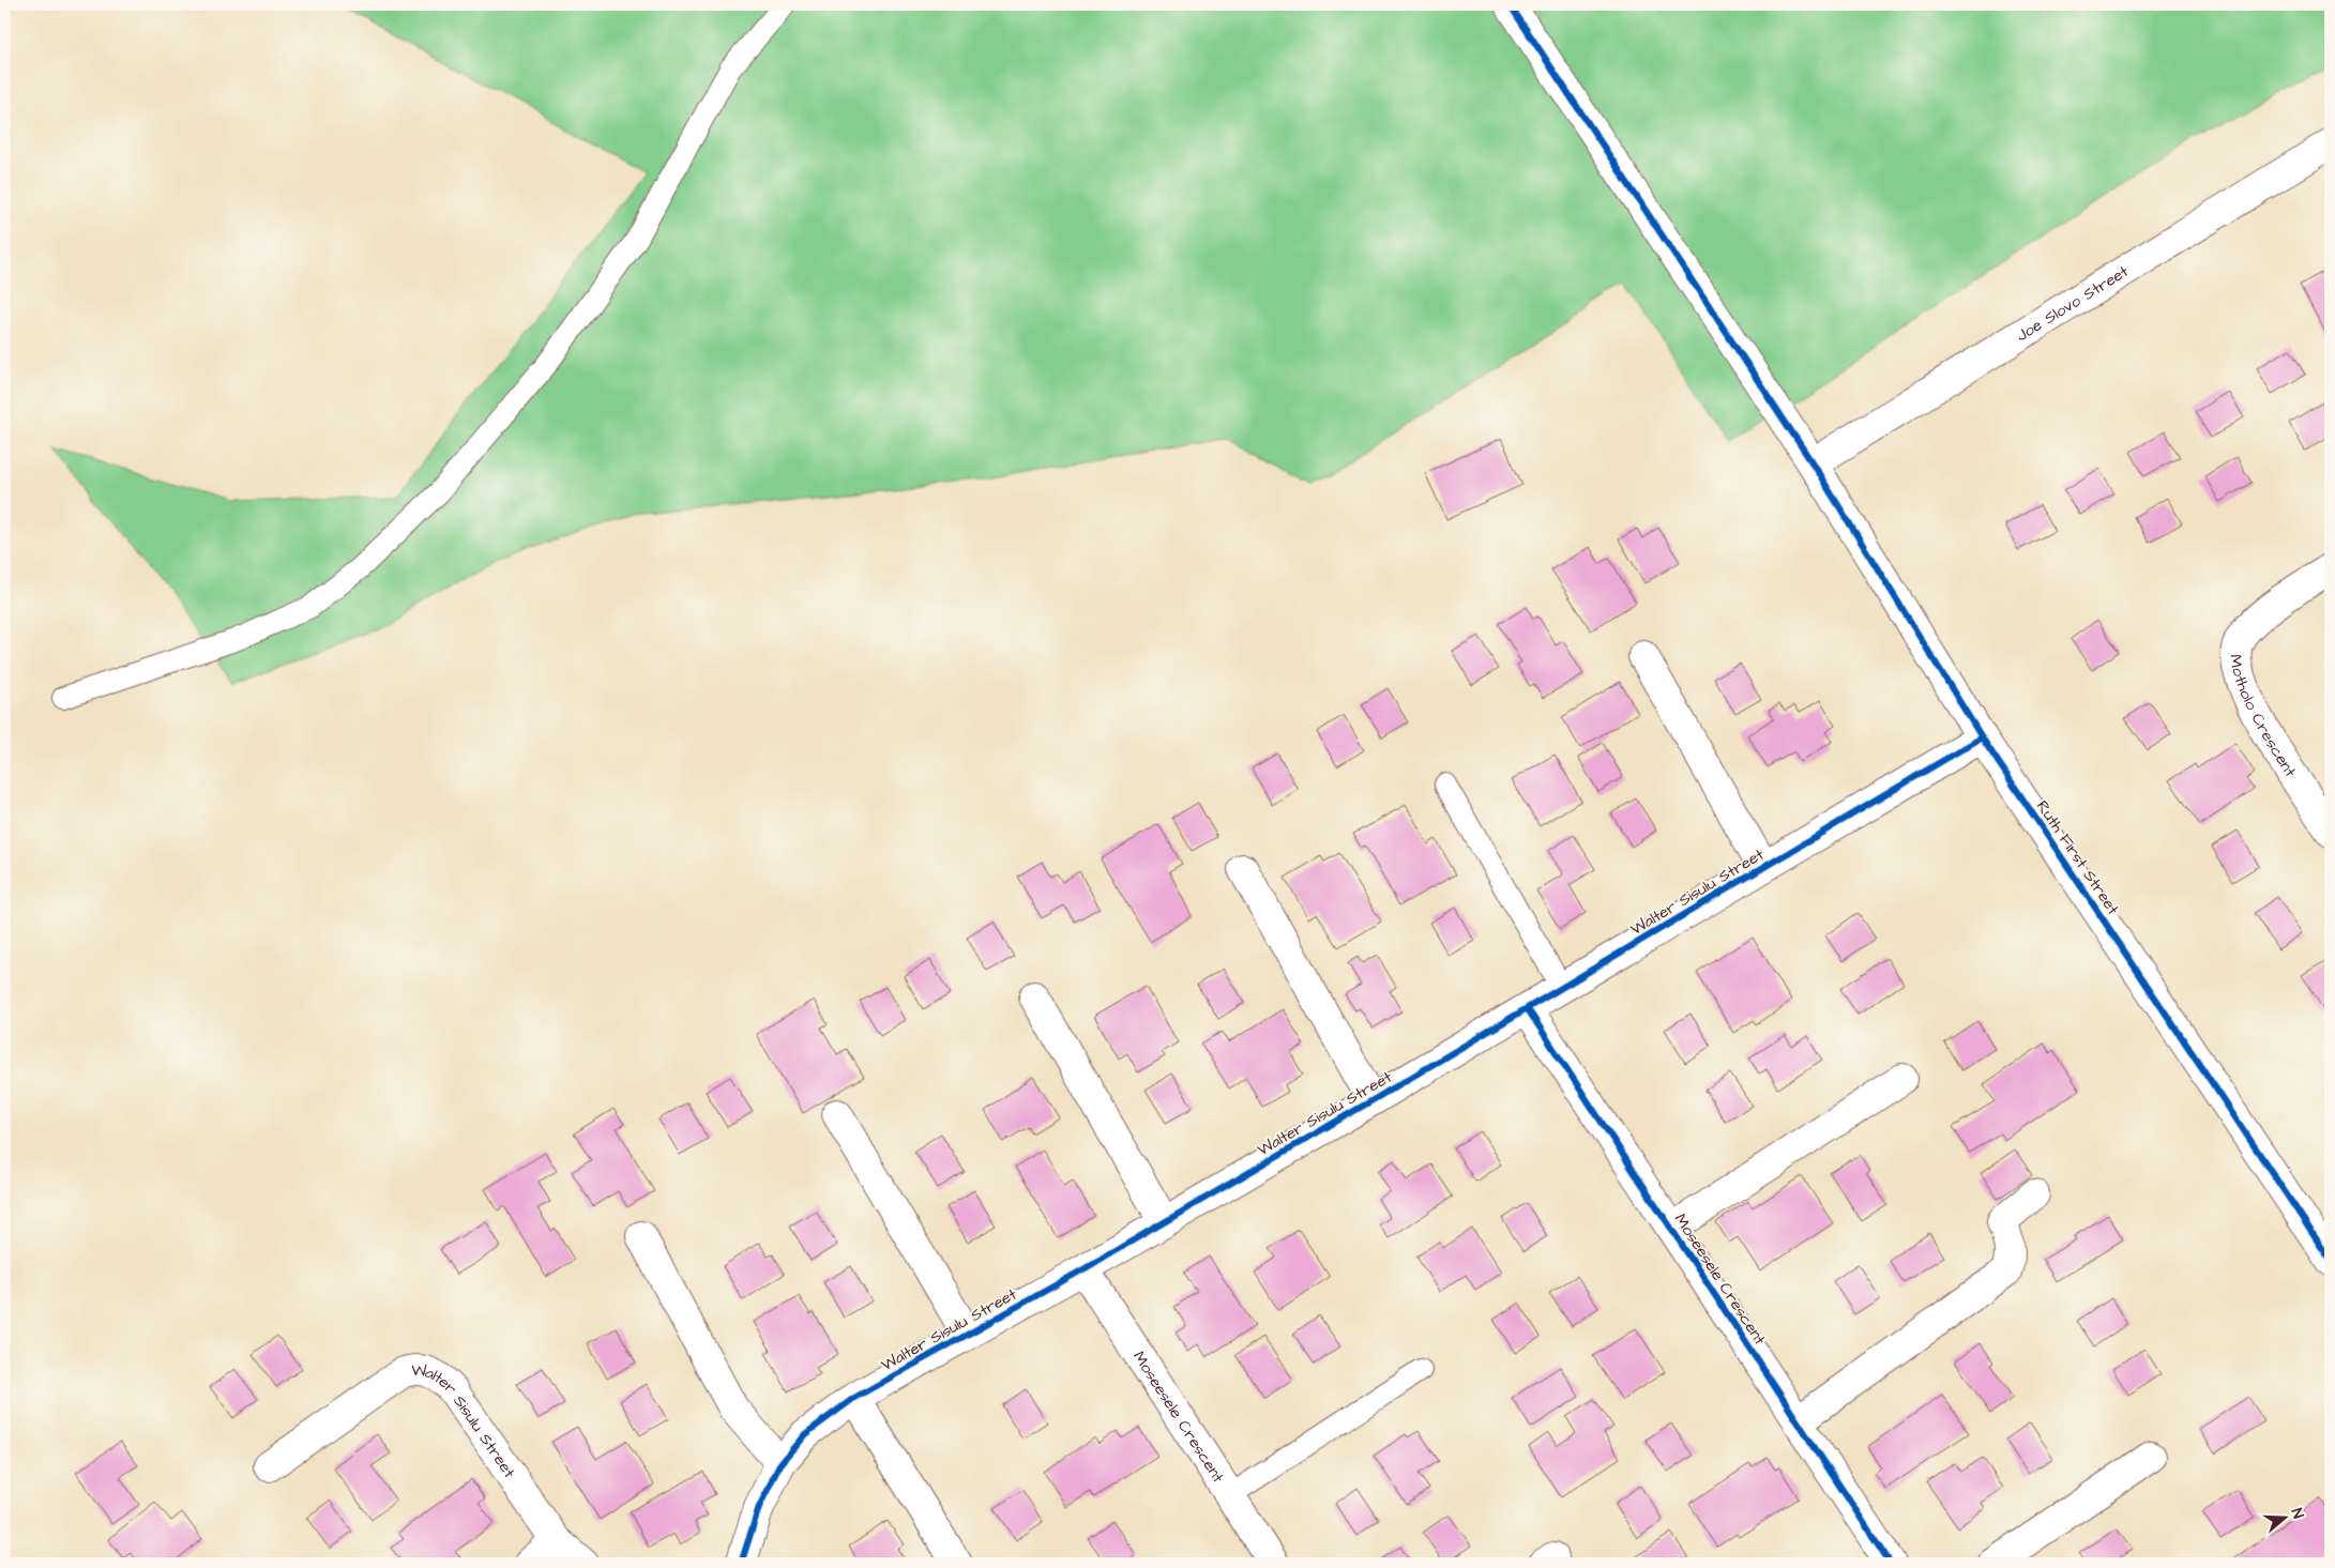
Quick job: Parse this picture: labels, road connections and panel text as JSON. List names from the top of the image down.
{
  "streets": {
    "street": [
      "Joe Slovo Street",
      "Motholo Crescent",
      "Ruth First Street",
      "Walter Sisulu Street",
      "Moseesele Crescent"
    ]
  },
  "crossings": [
    ["Joe Slovo Street", "Ruth First Street"],
    ["Ruth First Street", "Walter Sisulu Street"],
    ["Walter Sisulu Street", "Moseesele Crescent"]
  ],
  "north": "right"
}
